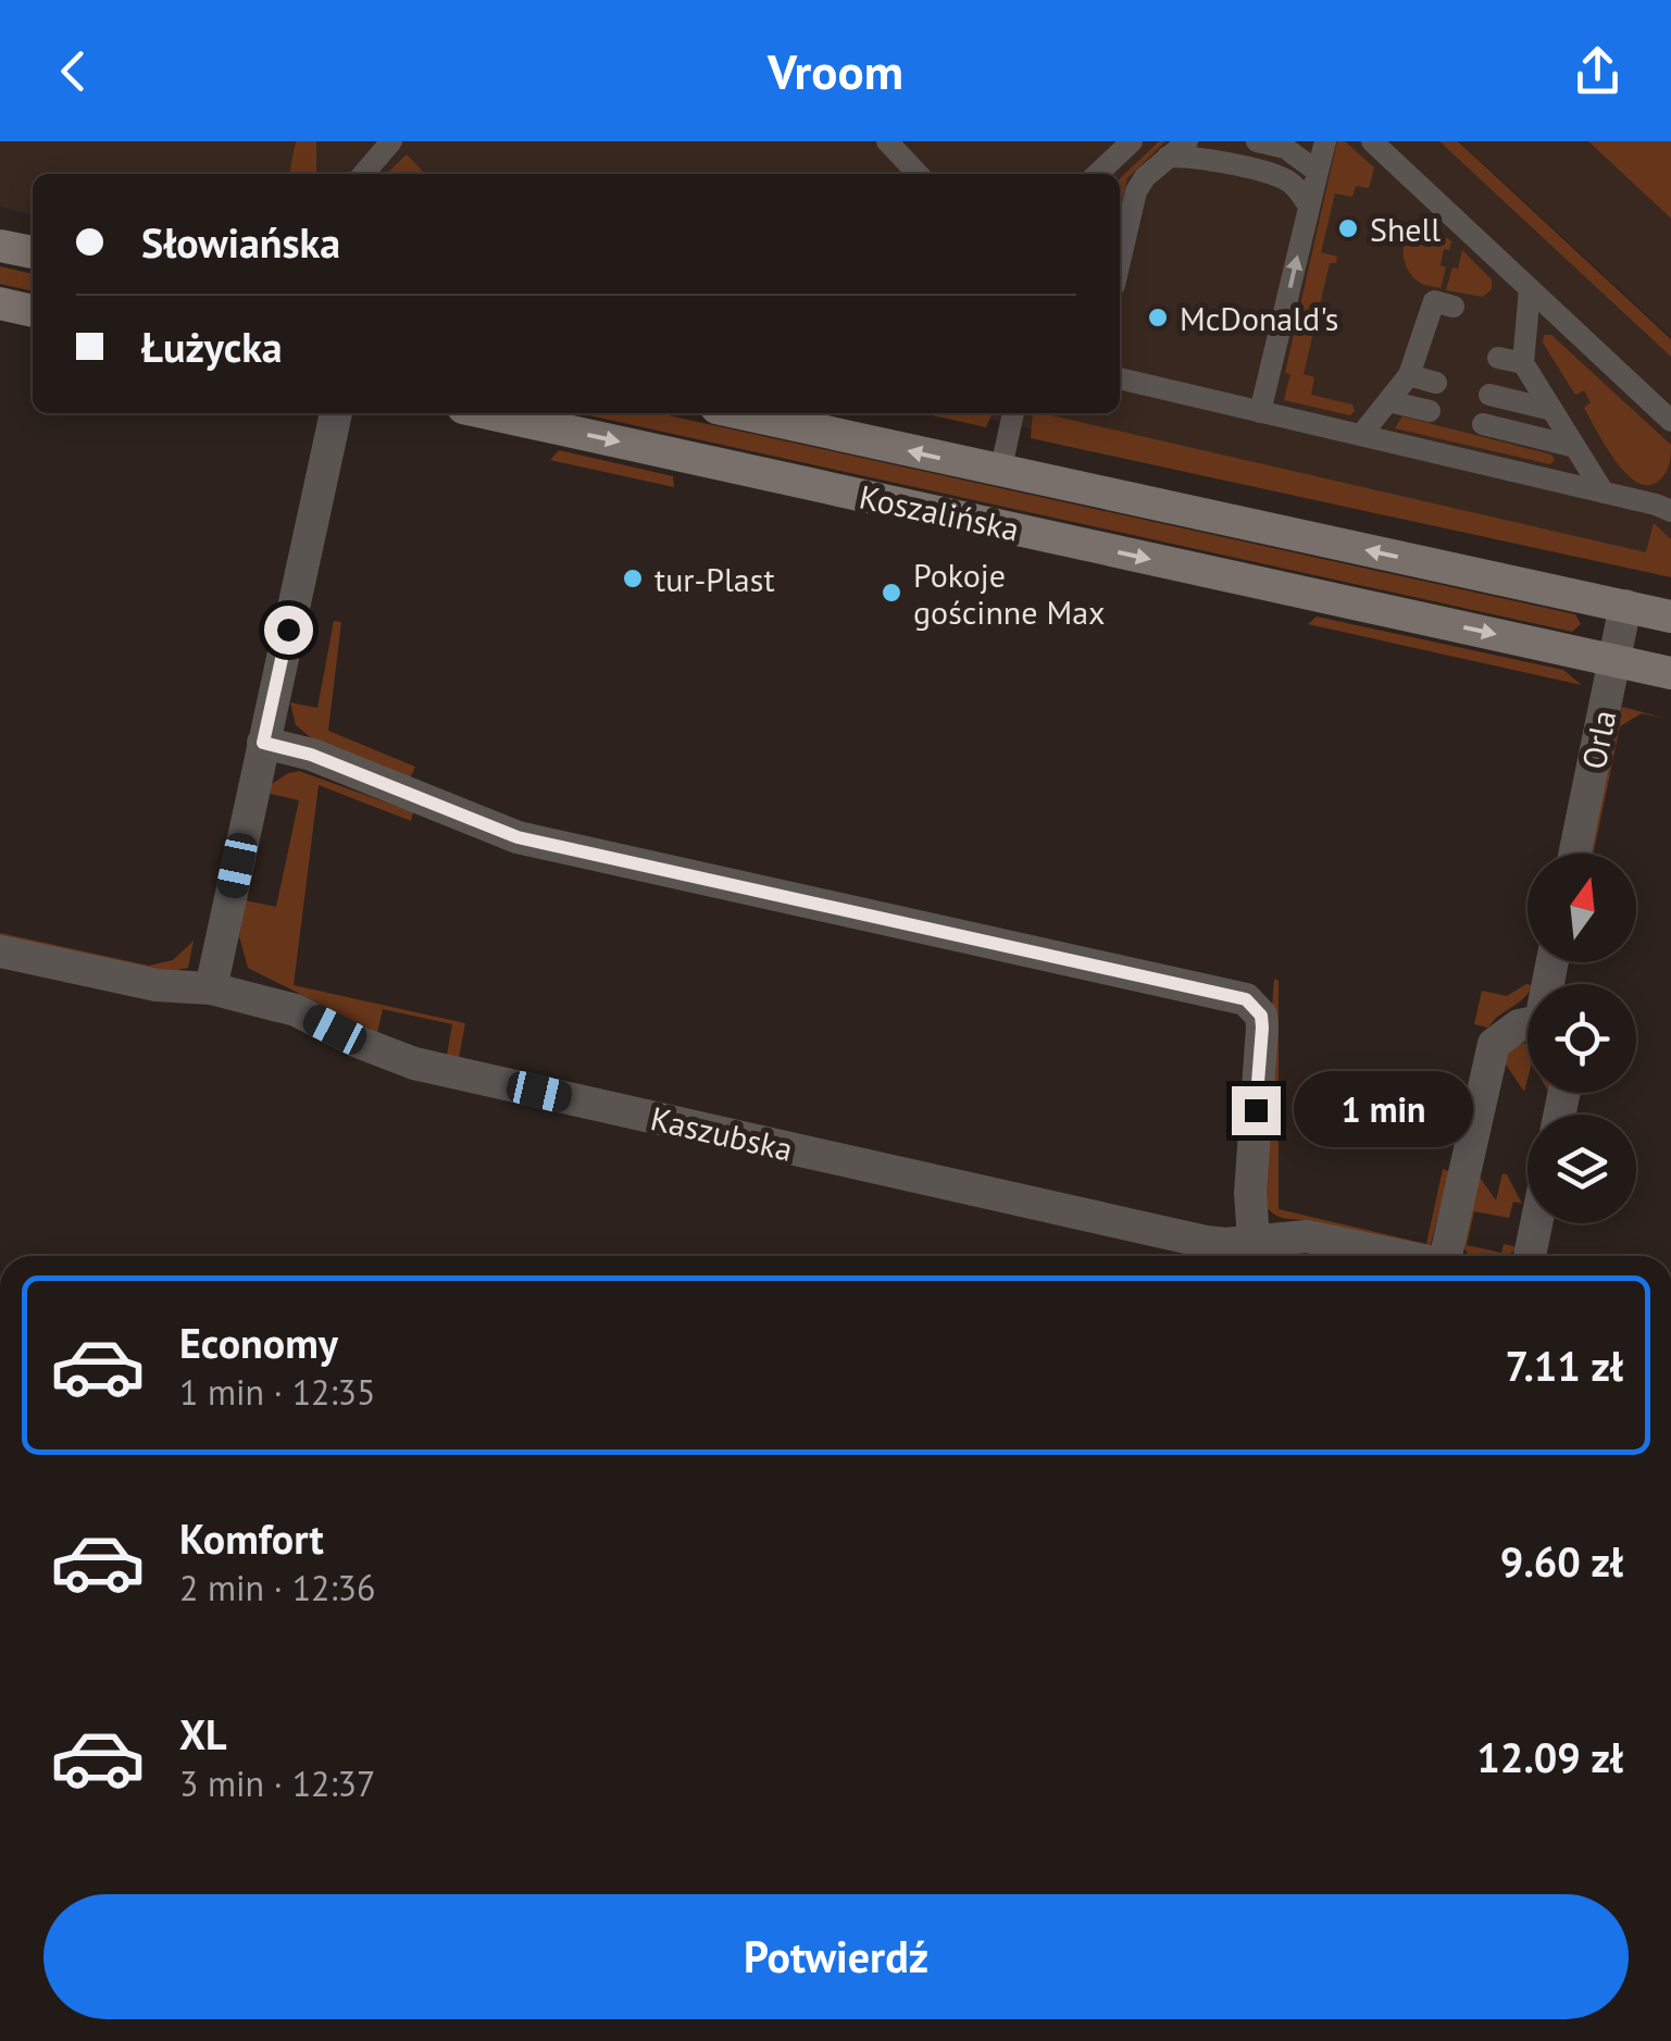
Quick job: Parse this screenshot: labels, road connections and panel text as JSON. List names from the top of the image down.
{
  "streets": {
    "main road": ["Koszalińska"],
    "street": ["Orla", "Kaszubska"]
  },
  "crossings": [
    ["Koszalińska", "Orla"]
  ],
  "places": [
    "Shell",
    "McDonald's",
    "tur-Plast",
    "Pokoje gościnne Max"
  ],
  "north": "top",
  "page": {
    "header": "Vroom",
    "banner": ["Słowiańska", "Łużycka"],
    "bubble": "1 min",
    "list": [
      {
        "name": "Economy",
        "note": "1 min · 12:35",
        "value": "7.11 zł"
      },
      {
        "name": "Komfort",
        "note": "2 min · 12:36",
        "value": "9.60 zł"
      },
      {
        "name": "XL",
        "note": "3 min · 12:37",
        "value": "12.09 zł"
      }
    ],
    "buttons": "Potwierdź"
  }
}
